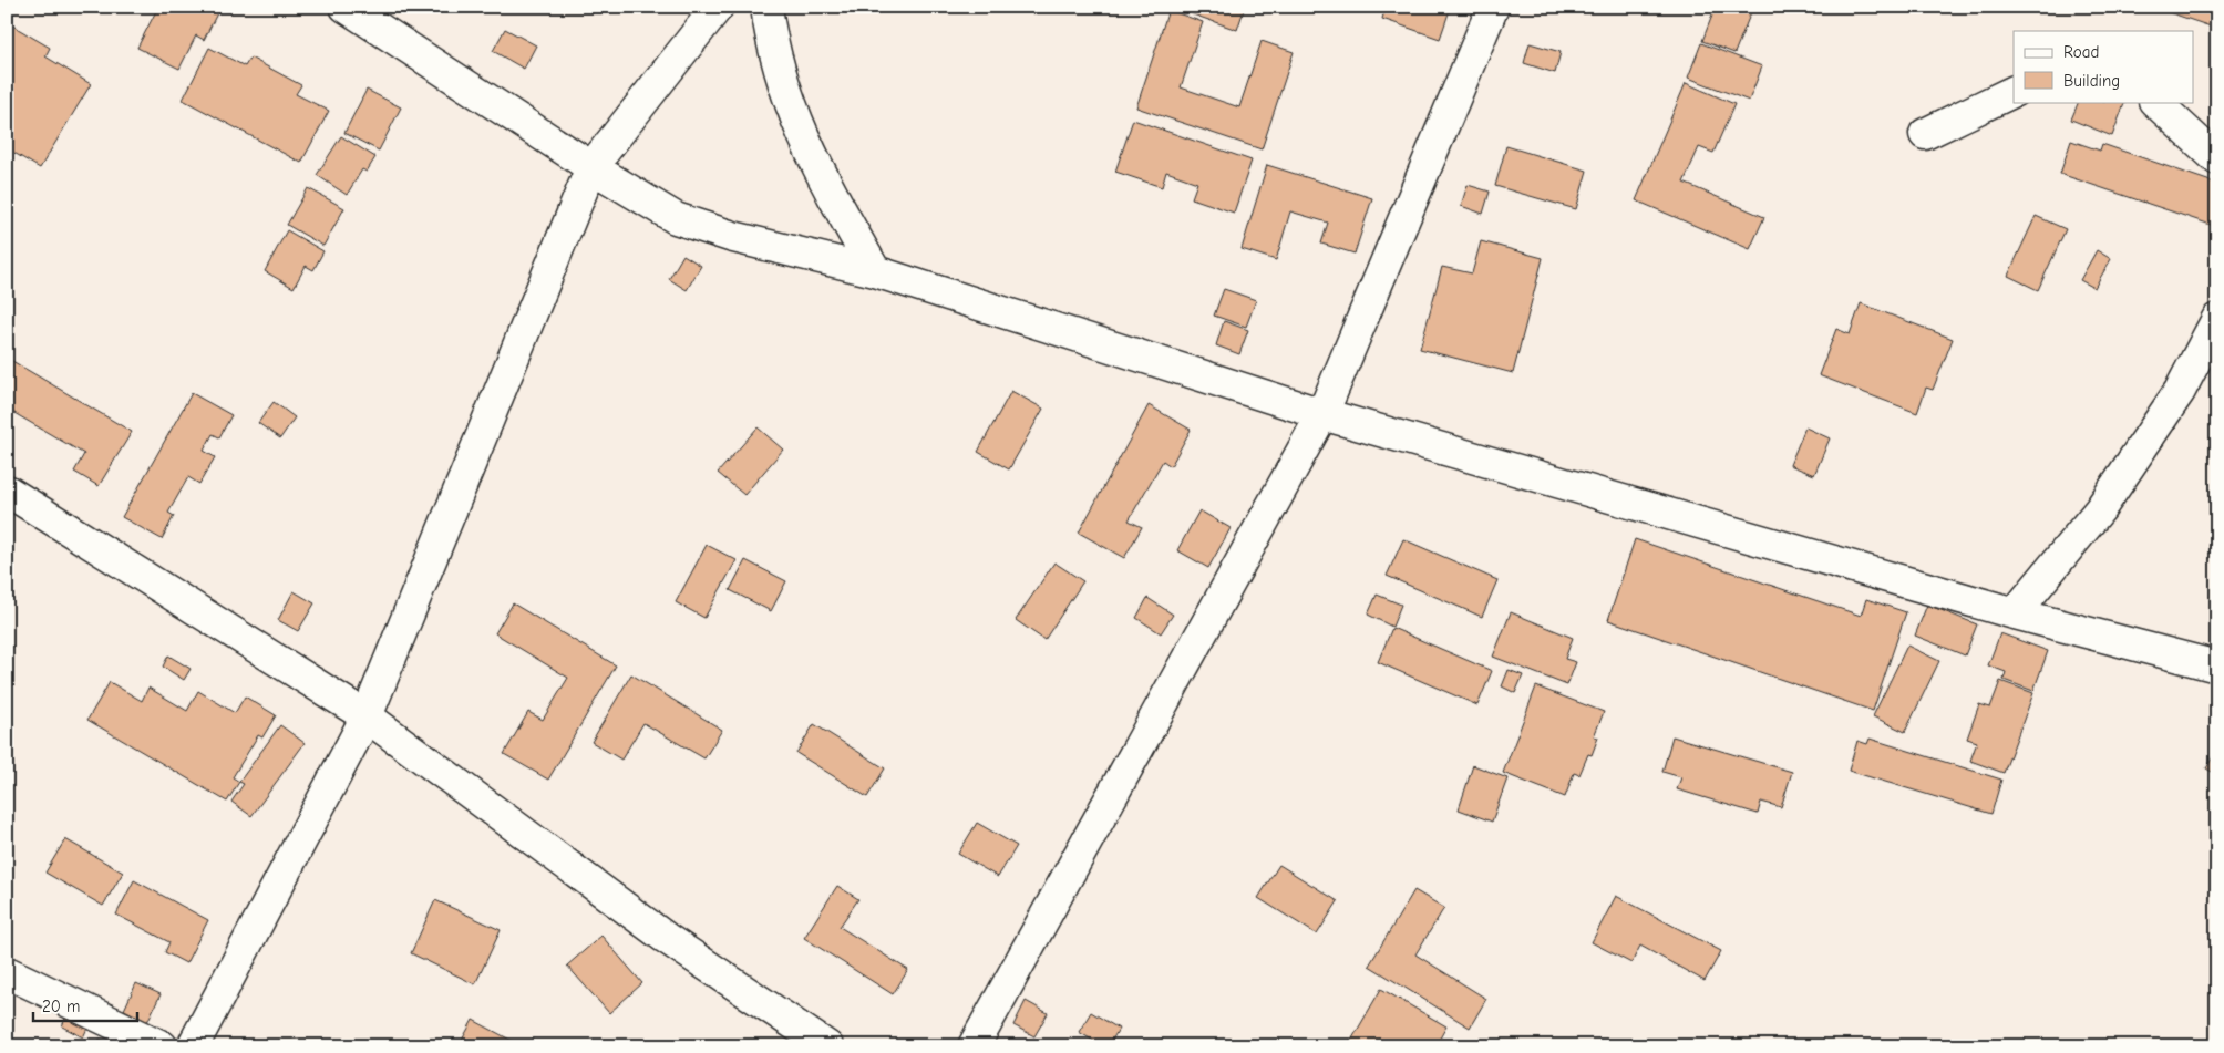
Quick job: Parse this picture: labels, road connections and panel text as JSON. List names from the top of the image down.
{
  "legend": ["Road", "Building"],
  "scale_bar": "20 m"
}
